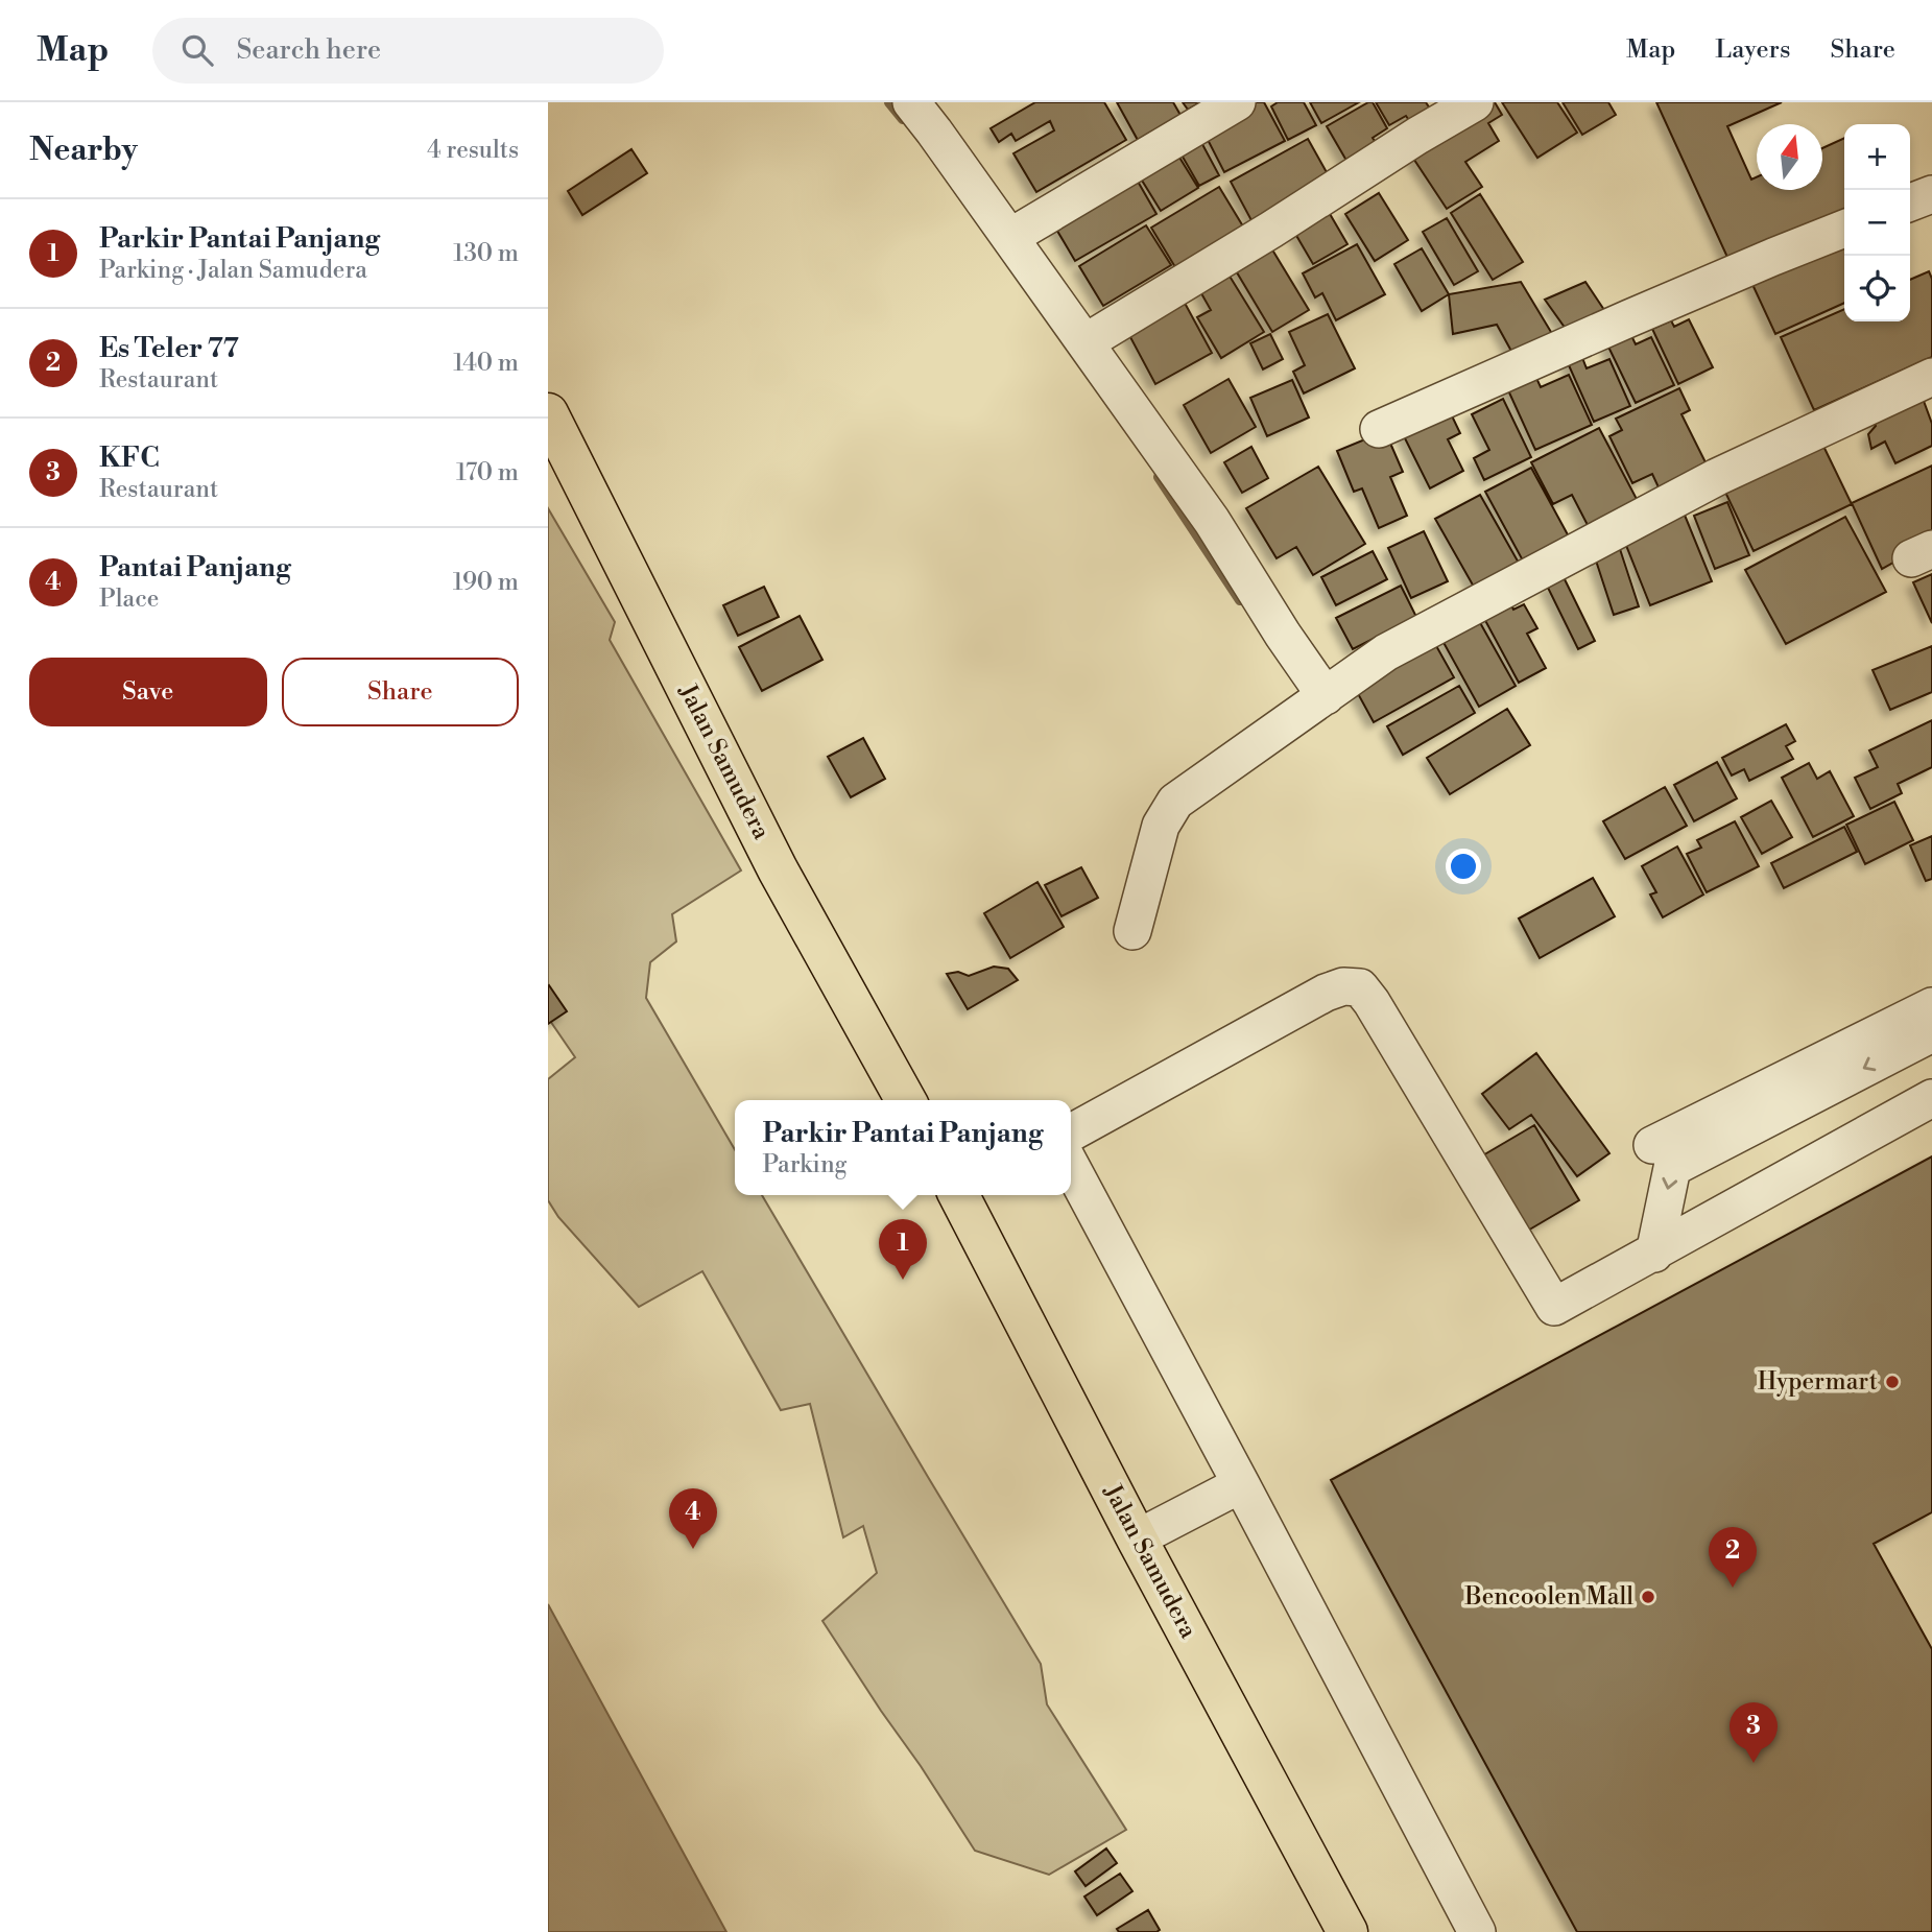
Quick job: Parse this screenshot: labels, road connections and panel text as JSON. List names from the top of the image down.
{
  "streets": {
    "main road": ["Jalan Samudera"]
  },
  "places": ["Hypermart", "Bencoolen Mall"],
  "north": "top",
  "page": {
    "header": "Map",
    "search": "Search here",
    "nav": ["Map", "Layers", "Share"],
    "heading": ["Nearby", "4 results"],
    "map_buttons": ["+", "−"],
    "list": [
      {
        "mark": "1",
        "name": "Parkir Pantai Panjang",
        "note": "Parking · Jalan Samudera",
        "value": "130 m"
      },
      {
        "mark": "2",
        "name": "Es Teler 77",
        "note": "Restaurant",
        "value": "140 m"
      },
      {
        "mark": "3",
        "name": "KFC",
        "note": "Restaurant",
        "value": "170 m"
      },
      {
        "mark": "4",
        "name": "Pantai Panjang",
        "note": "Place",
        "value": "190 m"
      }
    ],
    "buttons": ["Save", "Share"],
    "popup": ["Parkir Pantai Panjang", "Parking"],
    "pins": [
      "1",
      "4",
      "2",
      "3"
    ]
  }
}
